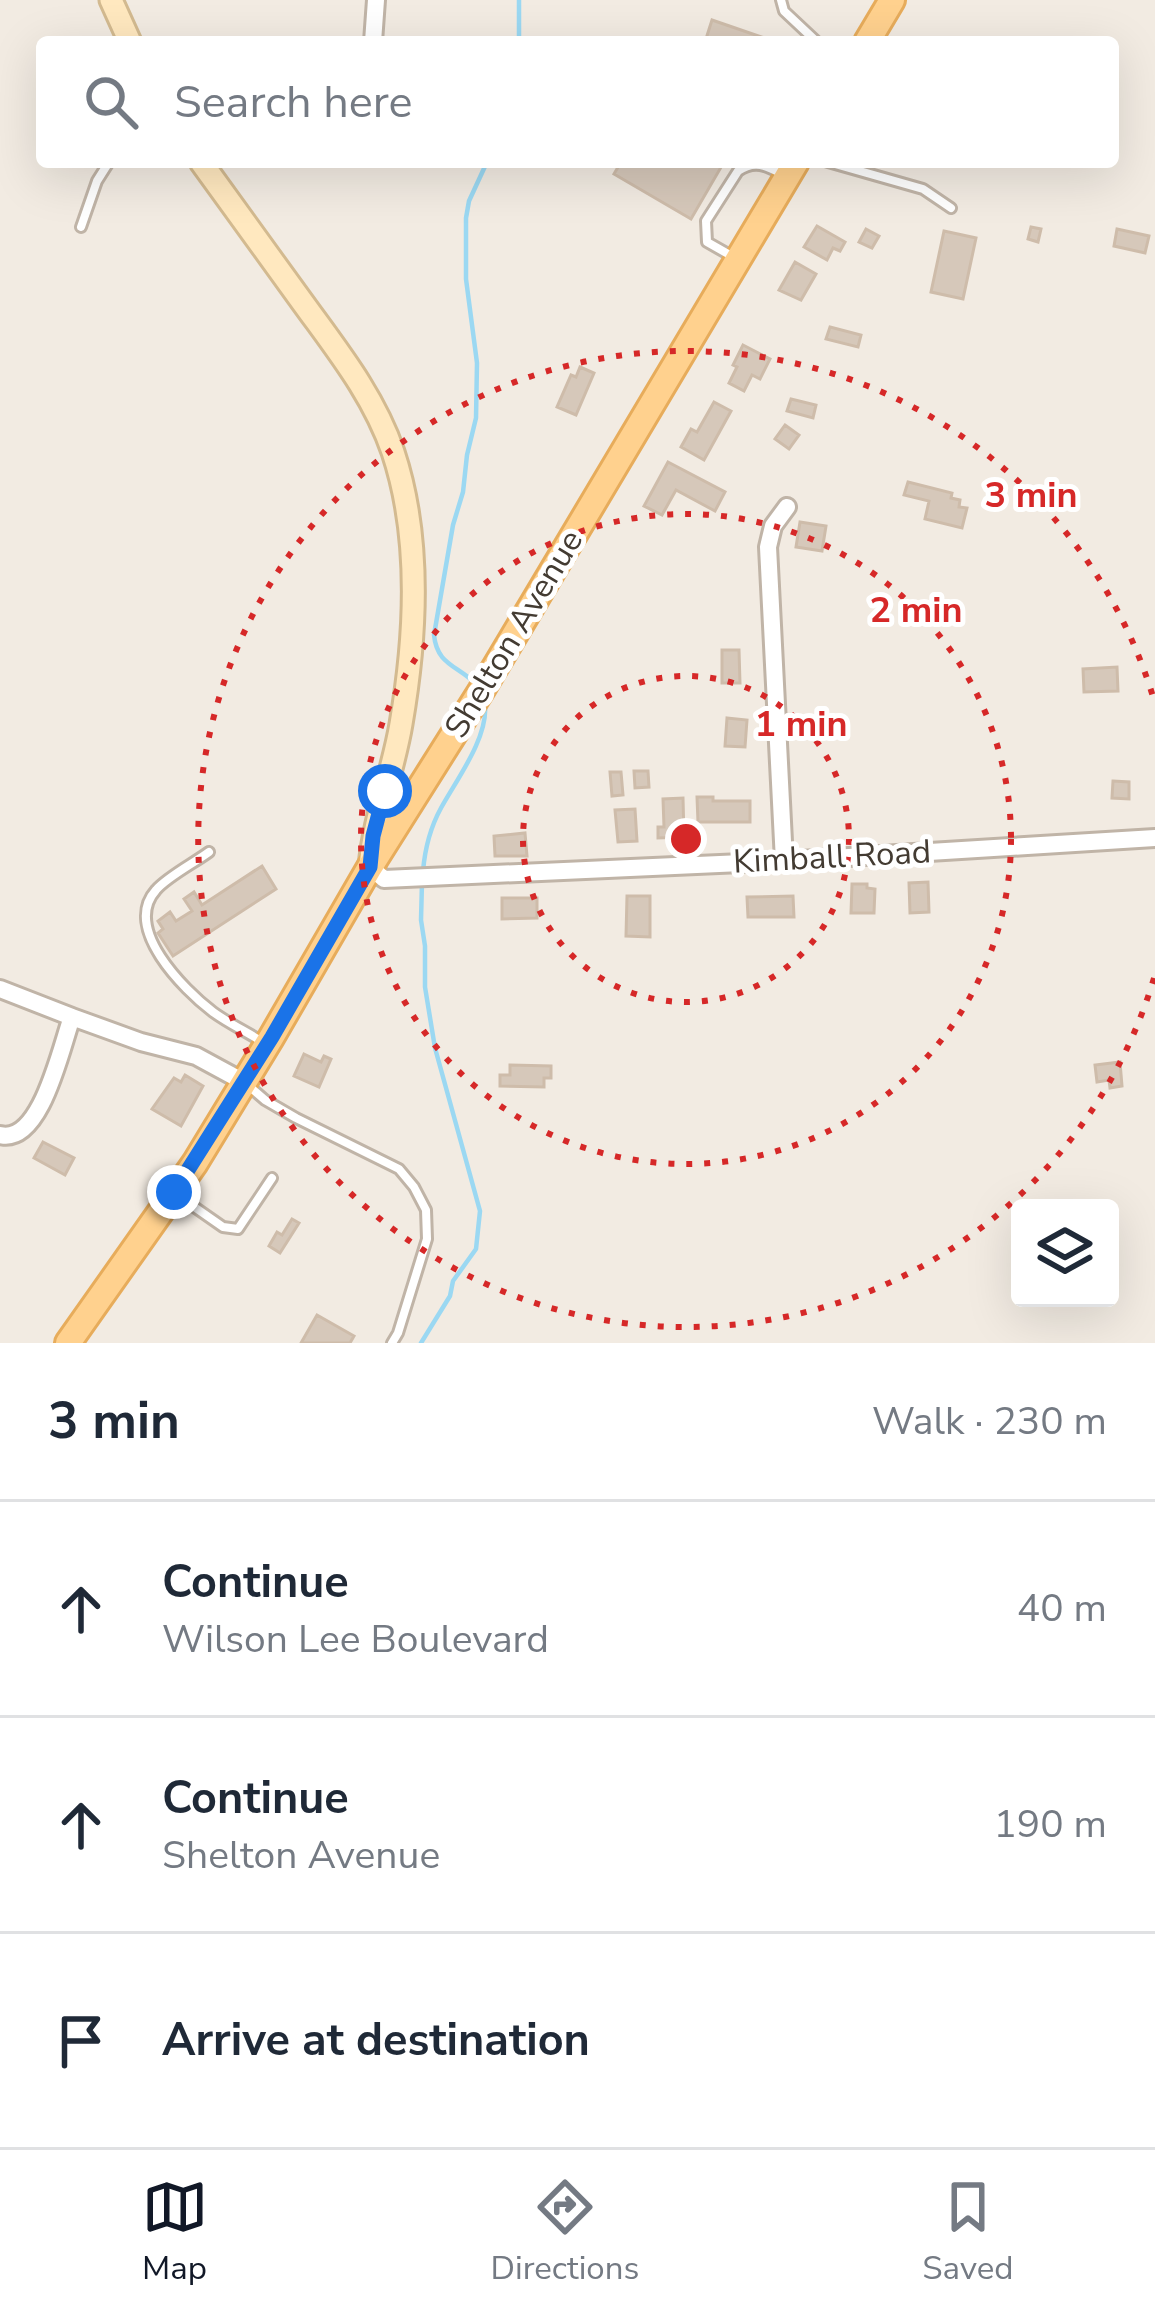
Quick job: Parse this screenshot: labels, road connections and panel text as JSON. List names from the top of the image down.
{
  "streets": {
    "main road": ["Shelton Avenue"],
    "street": ["Kimball Road"]
  },
  "crossings": [
    ["Shelton Avenue", "Kimball Road"]
  ],
  "page": {
    "search": "Search here",
    "heading": ["3 min", "Walk · 230 m"],
    "list": [
      ["Continue", "Wilson Lee Boulevard", "40 m"],
      ["Continue", "Shelton Avenue", "190 m"],
      "Arrive at destination"
    ],
    "nav": ["Map", "Directions", "Saved"]
  },
  "rings": ["3 min", "2 min", "1 min"]
}
